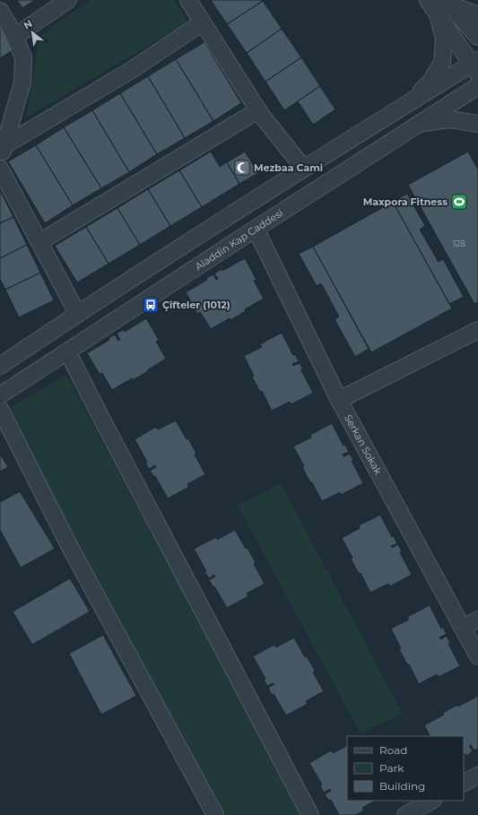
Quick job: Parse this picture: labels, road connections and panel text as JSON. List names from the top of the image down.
{
  "streets": {
    "street": ["Aladdin Kap Caddesi", "Serkan Sokak"]
  },
  "crossings": [
    ["Aladdin Kap Caddesi", "Serkan Sokak"]
  ],
  "places": {
    "mosque": ["Mezbaa Cami"],
    "sports": ["Maxpora Fitness"],
    "bus stop": ["Çifteler (1012)"]
  },
  "house_numbers": ["128"],
  "legend": ["Road", "Park", "Building"],
  "north": "top left"
}
